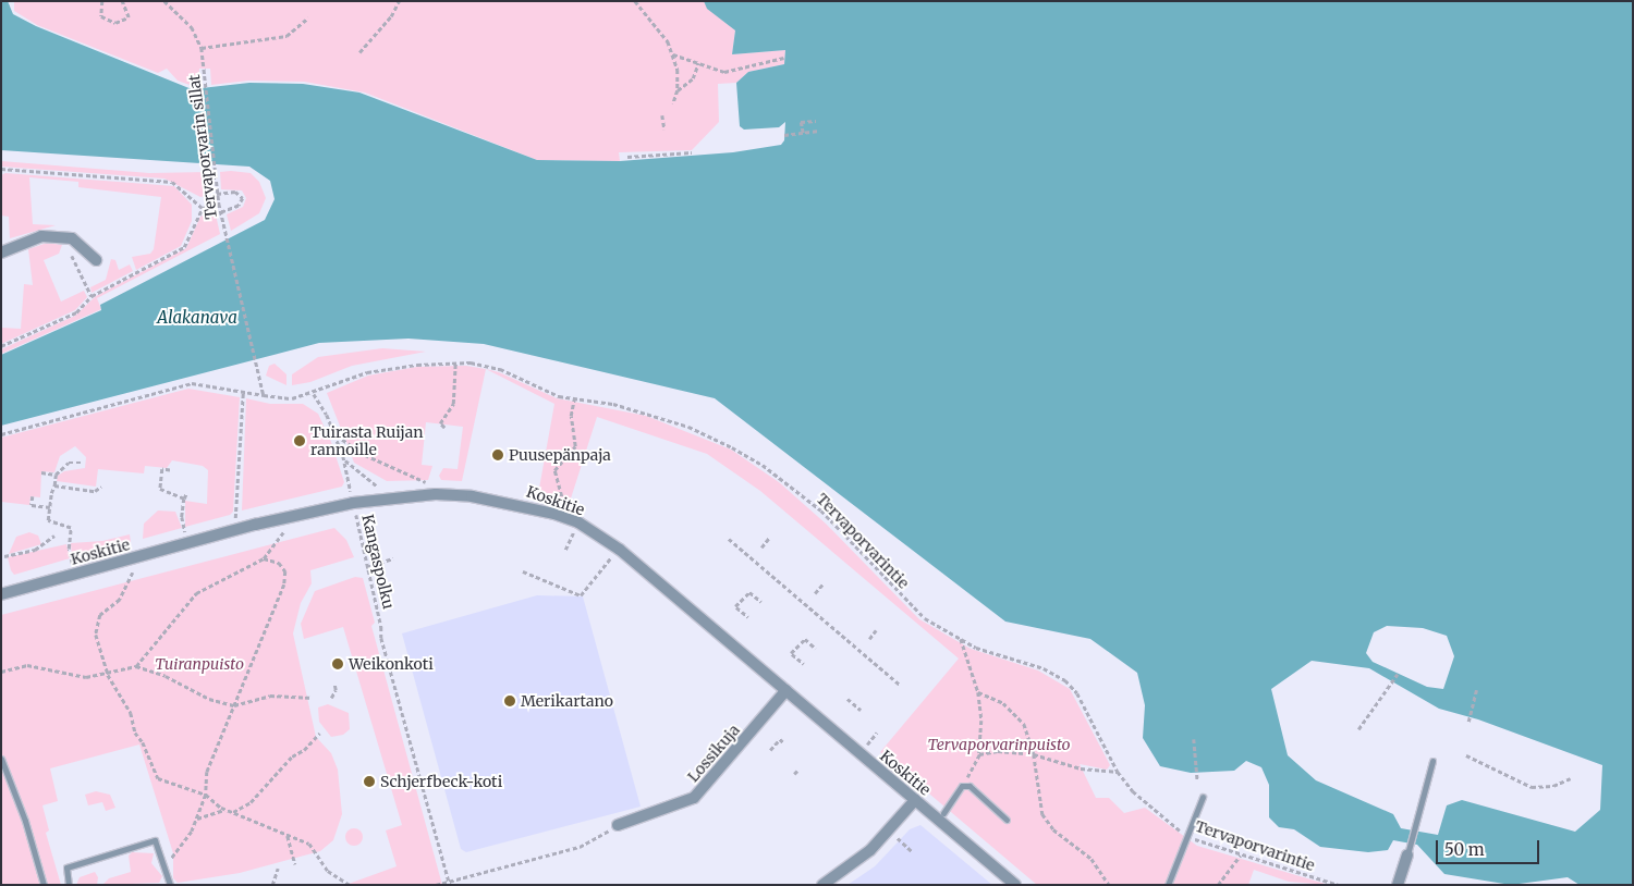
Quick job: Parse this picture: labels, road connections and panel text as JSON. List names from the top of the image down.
{
  "streets": {
    "street": ["Koskitie", "Lossikuja"],
    "path": ["Tervaporvarin sillat", "Tervaporvarintie", "Kangaspolku"]
  },
  "crossings": [
    ["Tervaporvarin sillat", "Tervaporvarintie"],
    ["Koskitie", "Kangaspolku"],
    ["Koskitie", "Lossikuja"],
    ["Tervaporvarintie", "Kangaspolku"]
  ],
  "water": ["Alakanava"],
  "parks": ["Tuiranpuisto", "Tervaporvarinpuisto"],
  "places": [
    "Tuirasta Ruijan rannoille",
    "Puusepänpaja",
    "Weikonkoti",
    "Merikartano",
    "Schjerfbeck-koti"
  ],
  "scale_bar": "50 m"
}
